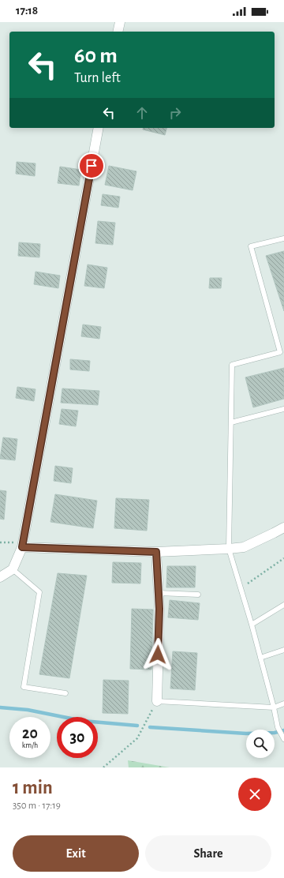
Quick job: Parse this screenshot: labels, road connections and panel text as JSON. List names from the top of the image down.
{
  "page": {
    "status": "17:18",
    "turn": ["60 m", "Turn left"],
    "speed": "20 km/h",
    "limit": "30",
    "heading": ["1 min", "350 m · 17:19"],
    "buttons": ["Exit", "Share"]
  }
}
